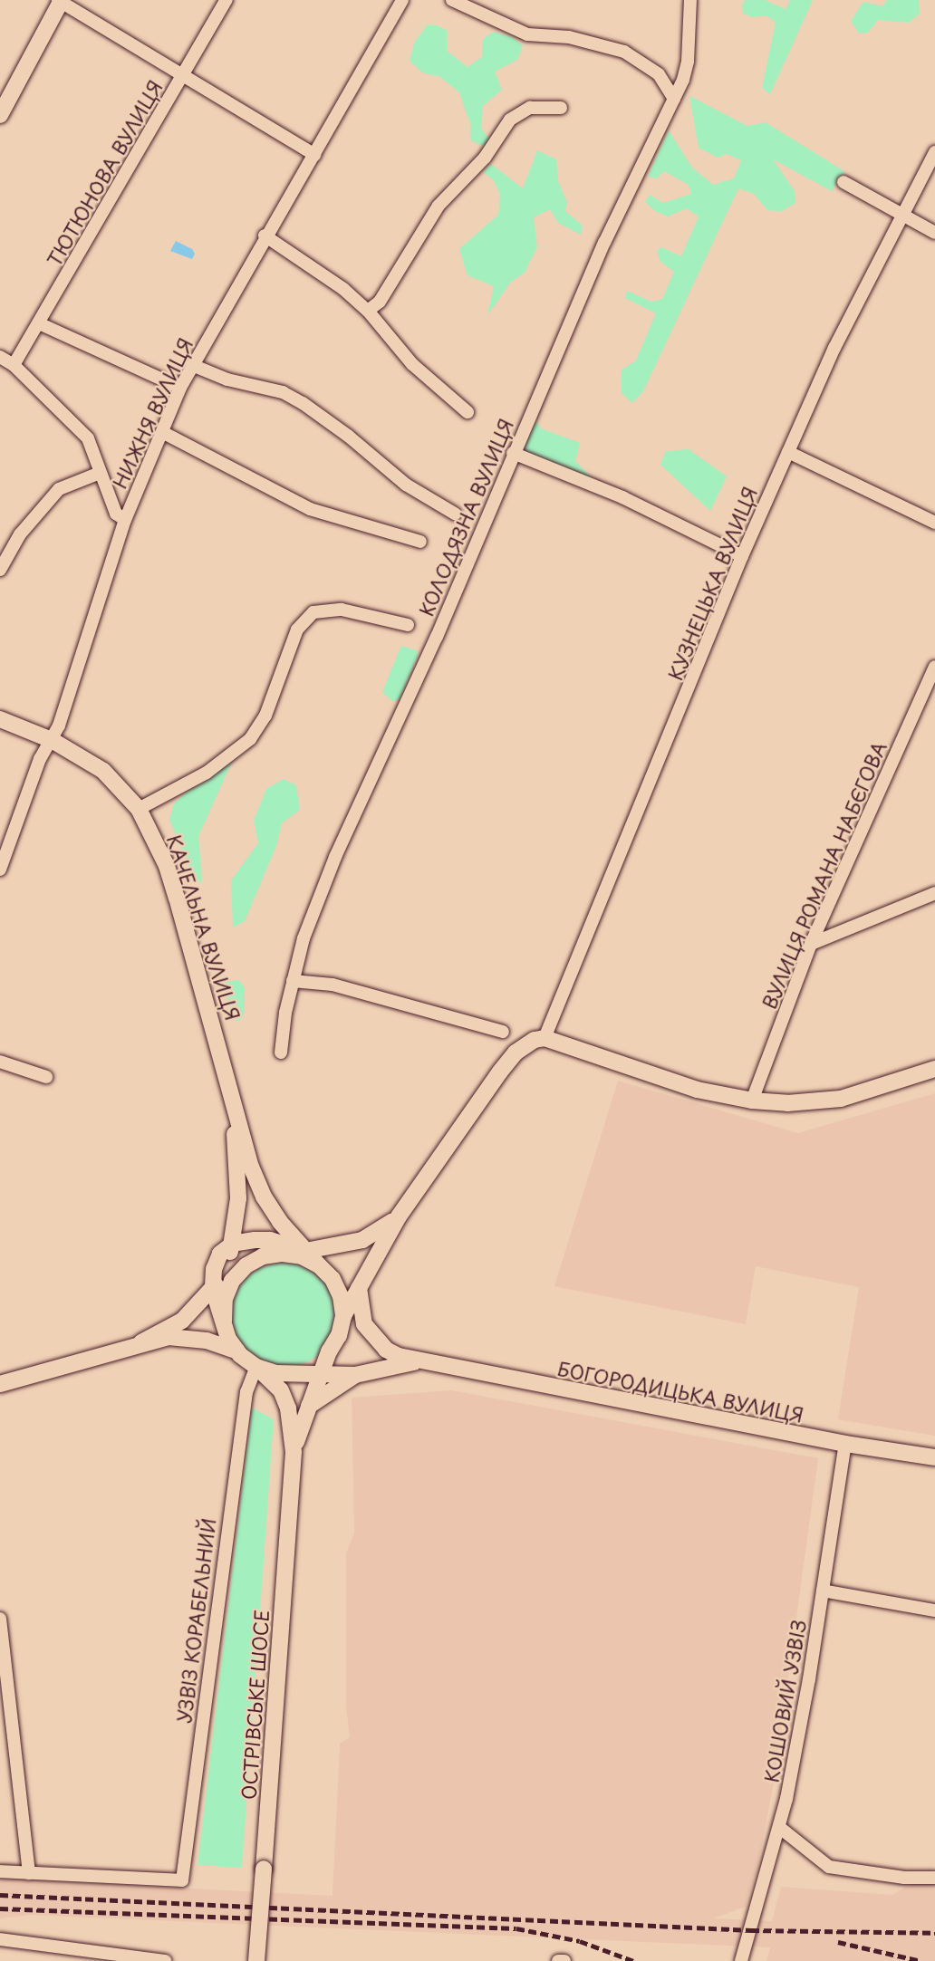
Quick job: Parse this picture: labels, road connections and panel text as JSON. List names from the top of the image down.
{
  "streets": {
    "street": [
      "ТЮТЮНОВА ВУЛИЦЯ",
      "НИЖНЯ ВУЛИЦЯ",
      "КОЛОДЯЗНА ВУЛИЦЯ",
      "КУЗНЕЦЬКА ВУЛИЦЯ",
      "ВУЛИЦЯ РОМАНА НАБЄГОВА",
      "КАЧЕЛЬНА ВУЛИЦЯ",
      "БОГОРОДИЦЬКА ВУЛИЦЯ",
      "УЗВІЗ КОРАБЕЛЬНИЙ",
      "КОШОВИЙ УЗВІЗ",
      "ОСТРІВСЬКЕ ШОСЕ"
    ]
  },
  "crossings": [
    ["НИЖНЯ ВУЛИЦЯ", "КАЧЕЛЬНА ВУЛИЦЯ"],
    ["КАЧЕЛЬНА ВУЛИЦЯ", "БОГОРОДИЦЬКА ВУЛИЦЯ"],
    ["КАЧЕЛЬНА ВУЛИЦЯ", "УЗВІЗ КОРАБЕЛЬНИЙ"],
    ["КАЧЕЛЬНА ВУЛИЦЯ", "ОСТРІВСЬКЕ ШОСЕ"],
    ["БОГОРОДИЦЬКА ВУЛИЦЯ", "УЗВІЗ КОРАБЕЛЬНИЙ"],
    ["БОГОРОДИЦЬКА ВУЛИЦЯ", "КОШОВИЙ УЗВІЗ"],
    ["БОГОРОДИЦЬКА ВУЛИЦЯ", "ОСТРІВСЬКЕ ШОСЕ"],
    ["УЗВІЗ КОРАБЕЛЬНИЙ", "ОСТРІВСЬКЕ ШОСЕ"]
  ]
}
